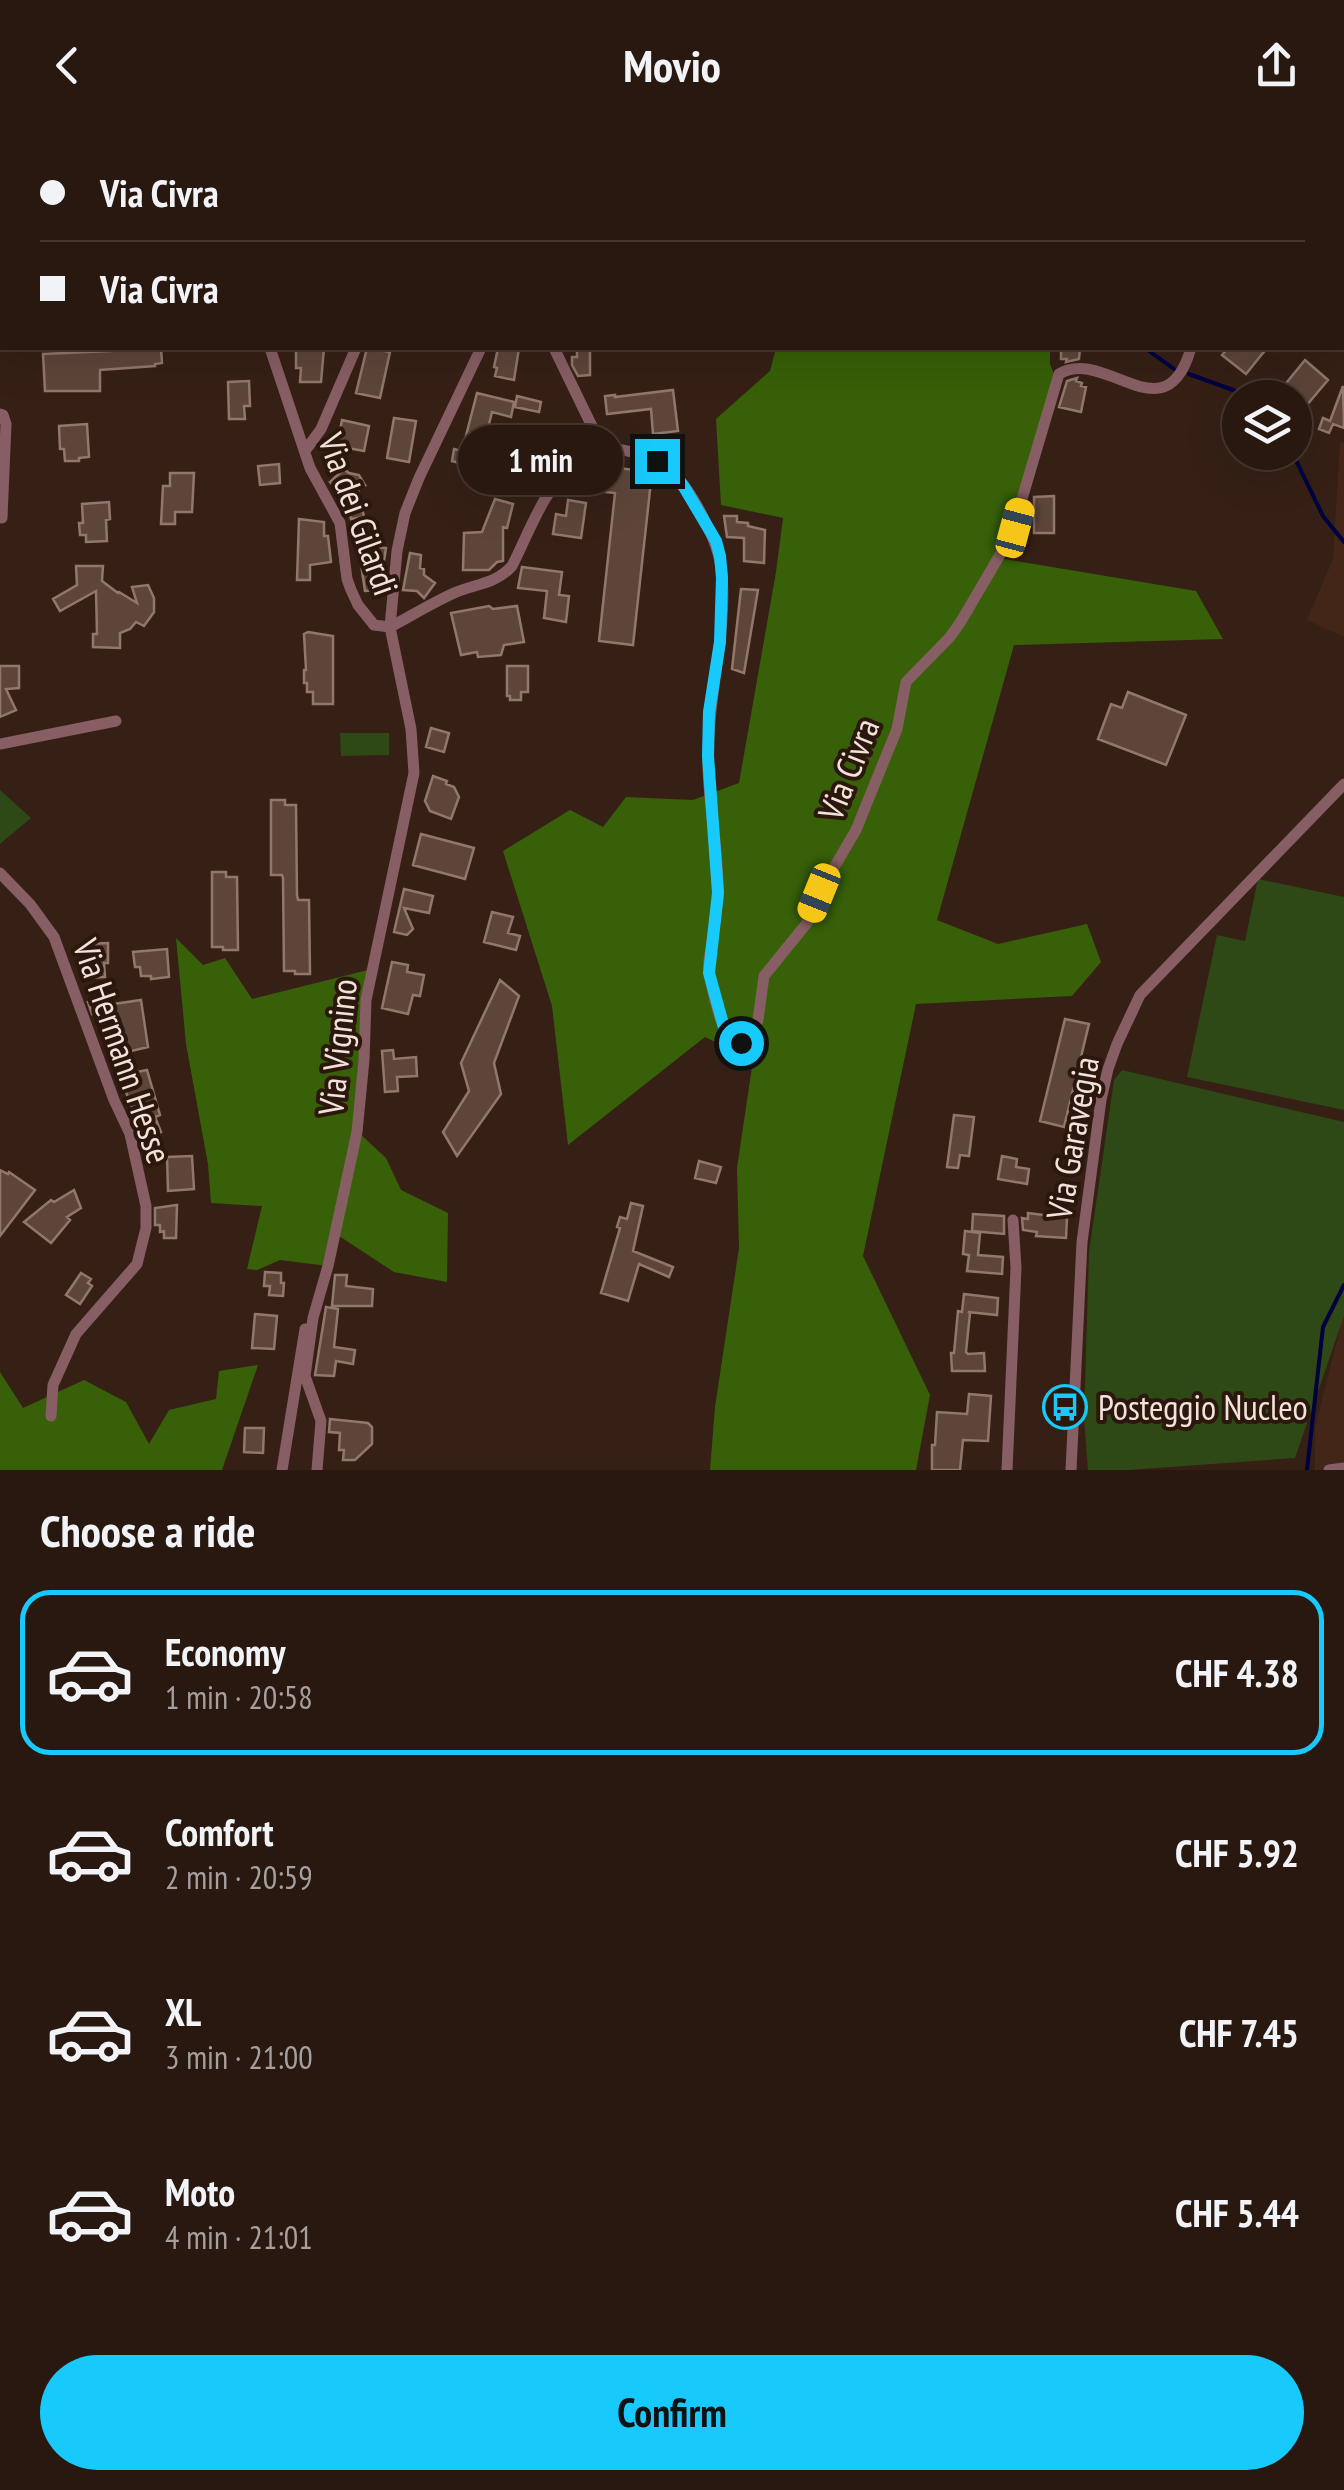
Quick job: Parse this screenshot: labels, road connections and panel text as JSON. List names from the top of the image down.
{
  "streets": {
    "street": [
      "Via dei Gilardi",
      "Via Civra",
      "Via Vignino",
      "Via Hermann Hesse",
      "Via Garavegia"
    ]
  },
  "crossings": [
    ["Via dei Gilardi", "Via Vignino"]
  ],
  "places": {
    "bus stop": ["Posteggio Nucleo"]
  },
  "page": {
    "header": "Movio",
    "banner": ["Via Civra", "Via Civra"],
    "bubble": "1 min",
    "heading": "Choose a ride",
    "list": [
      {
        "name": "Economy",
        "note": "1 min · 20:58",
        "value": "CHF 4.38"
      },
      {
        "name": "Comfort",
        "note": "2 min · 20:59",
        "value": "CHF 5.92"
      },
      {
        "name": "XL",
        "note": "3 min · 21:00",
        "value": "CHF 7.45"
      },
      {
        "name": "Moto",
        "note": "4 min · 21:01",
        "value": "CHF 5.44"
      }
    ],
    "buttons": "Confirm"
  }
}
